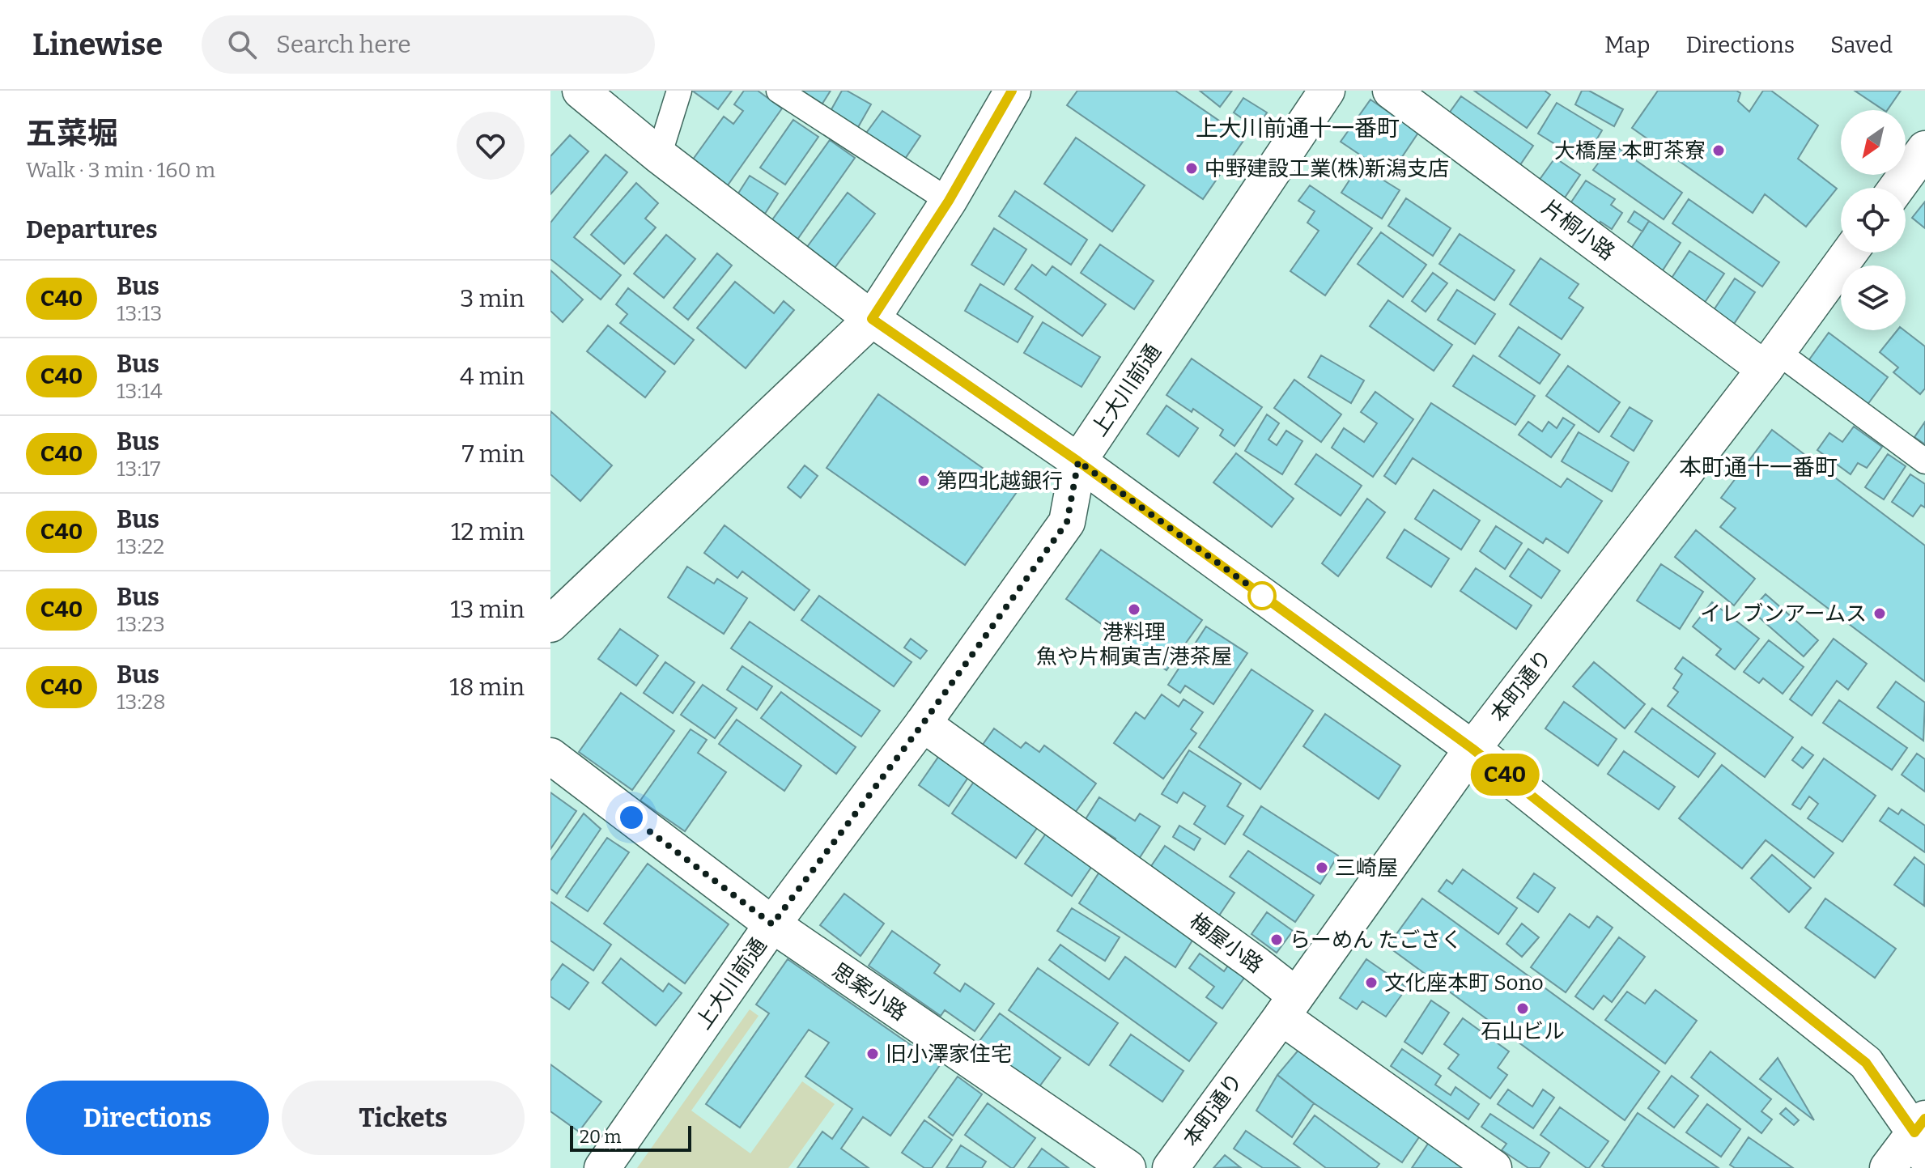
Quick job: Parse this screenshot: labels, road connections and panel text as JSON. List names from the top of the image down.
{
  "streets": {
    "street": [
      "片桐小路",
      "上大川前通",
      "本町通り",
      "梅屋小路",
      "思案小路"
    ]
  },
  "crossings": [
    ["片桐小路", "本町通り"],
    ["上大川前通", "梅屋小路"],
    ["上大川前通", "思案小路"],
    ["本町通り", "梅屋小路"]
  ],
  "districts": ["上大川前通十一番町", "本町通十一番町"],
  "places": [
    "大橋屋 本町茶寮",
    "中野建設工業(株)新潟支店",
    "第四北越銀行",
    "港料理 魚や片桐寅吉/港茶屋",
    "イレブンアームス",
    "三崎屋",
    "らーめん たごさく",
    "文化座本町 Sono",
    "石山ビル",
    "旧小澤家住宅"
  ],
  "lines": ["bus line C40"],
  "scale_bar": "20 m",
  "north": "bottom left",
  "page": {
    "header": "Linewise",
    "search": "Search here",
    "nav": ["Map", "Directions", "Saved"],
    "heading": [
      ["五菜堀", "Walk · 3 min · 160 m"],
      "Departures"
    ],
    "on_map": "C40",
    "list": [
      {
        "mark": "C40",
        "name": "Bus",
        "note": "13:13",
        "value": "3 min"
      },
      {
        "mark": "C40",
        "name": "Bus",
        "note": "13:14",
        "value": "4 min"
      },
      {
        "mark": "C40",
        "name": "Bus",
        "note": "13:17",
        "value": "7 min"
      },
      {
        "mark": "C40",
        "name": "Bus",
        "note": "13:22",
        "value": "12 min"
      },
      {
        "mark": "C40",
        "name": "Bus",
        "note": "13:23",
        "value": "13 min"
      },
      {
        "mark": "C40",
        "name": "Bus",
        "note": "13:28",
        "value": "18 min"
      }
    ],
    "buttons": ["Directions", "Tickets"],
    "scale": "20 m"
  }
}
